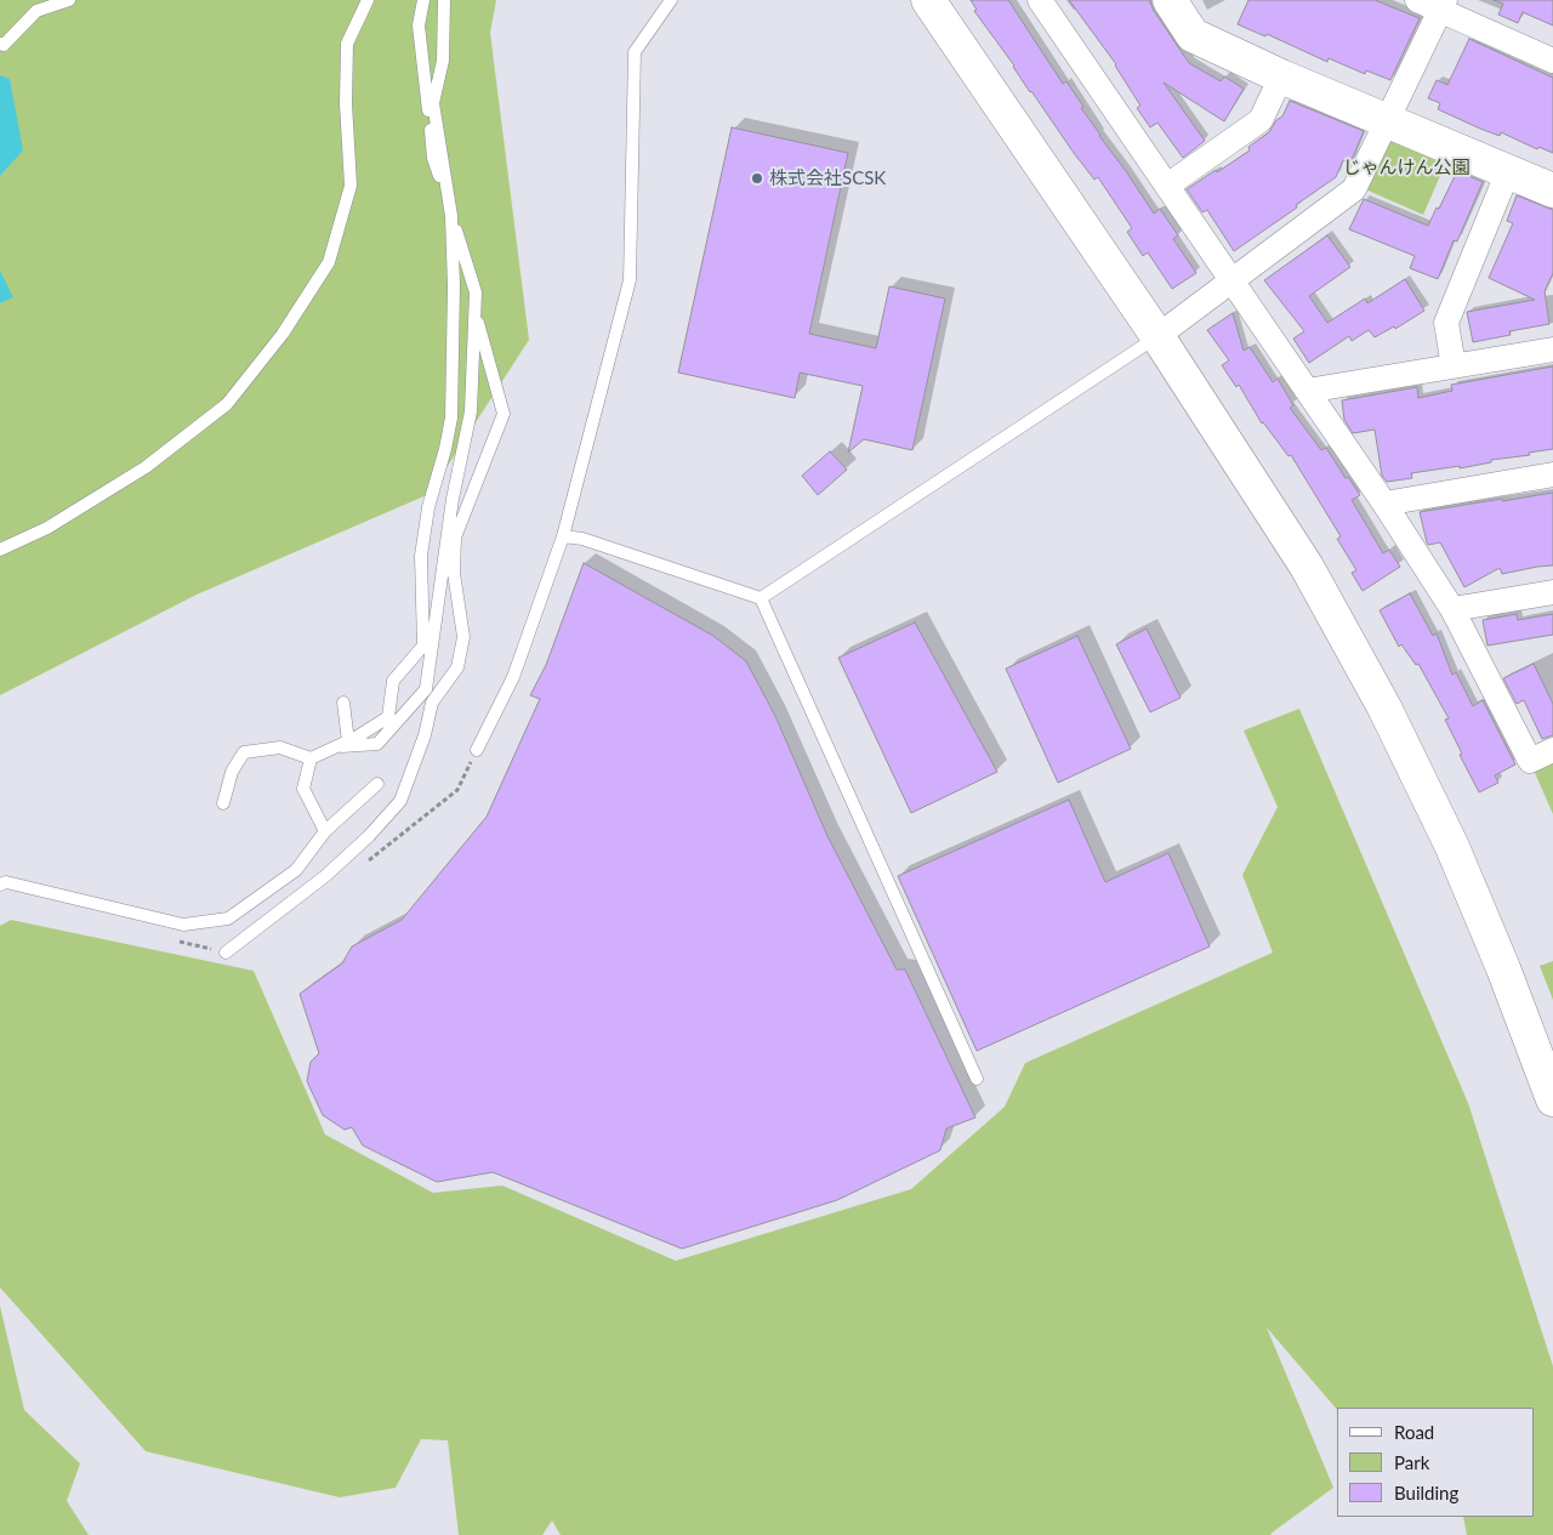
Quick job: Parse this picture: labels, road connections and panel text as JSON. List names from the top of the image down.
{
  "parks": ["じゃんけん公園"],
  "places": ["株式会社SCSK"],
  "legend": ["Road", "Park", "Building"]
}
